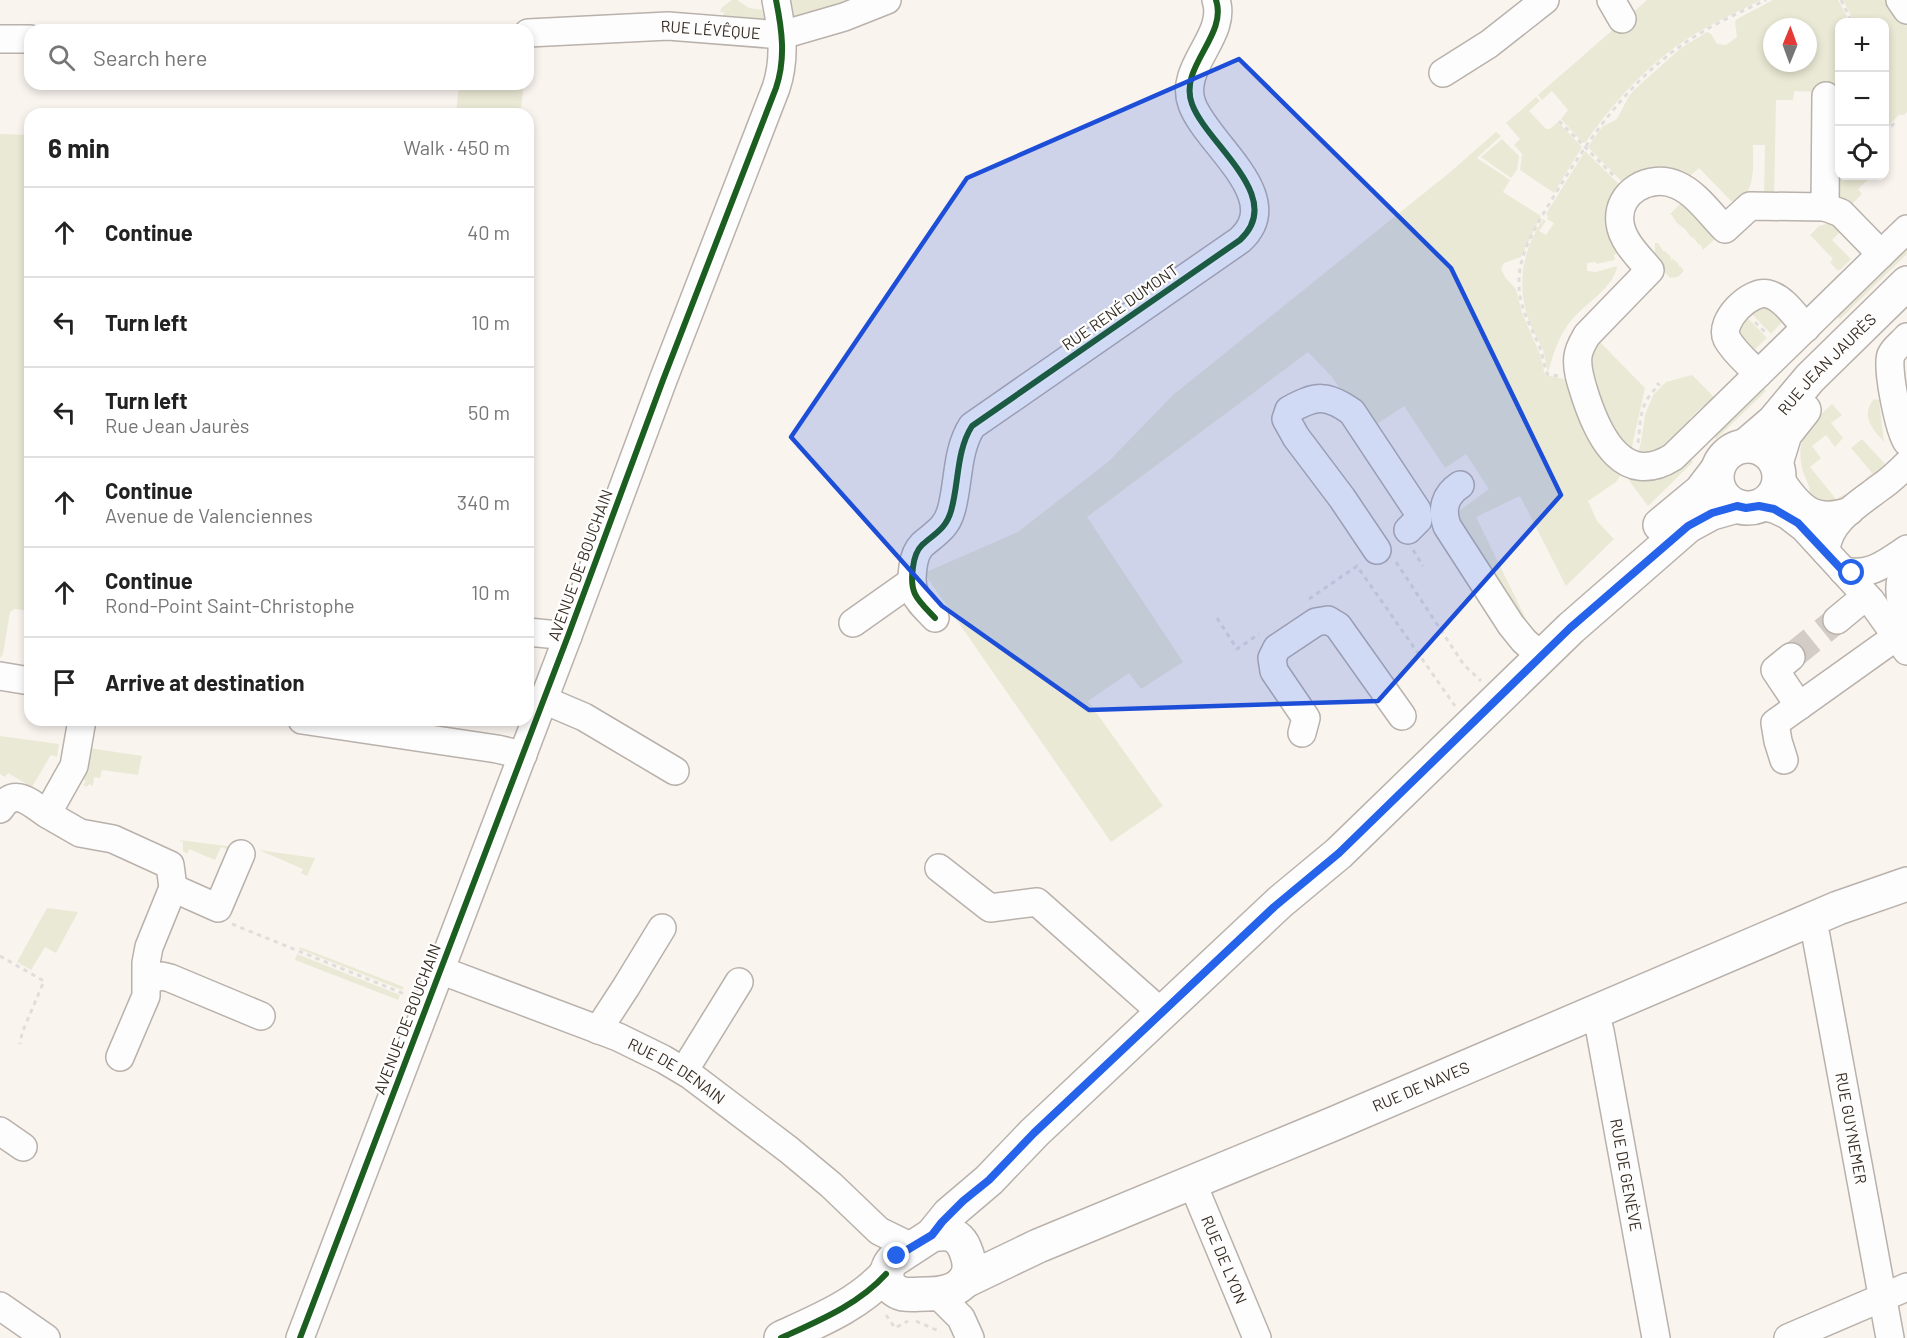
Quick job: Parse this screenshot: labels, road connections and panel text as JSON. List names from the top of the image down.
{
  "streets": {
    "main road": ["RUE JEAN JAURÈS", "RUE DE NAVES"],
    "street": [
      "RUE LÉVÊQUE",
      "RUE RENÉ DUMONT",
      "AVENUE DE BOUCHAIN",
      "RUE DE DENAIN",
      "RUE GUYNEMER",
      "RUE DE GENÈVE",
      "RUE DE LYON"
    ]
  },
  "crossings": [
    ["RUE LÉVÊQUE", "AVENUE DE BOUCHAIN"],
    ["AVENUE DE BOUCHAIN", "RUE DE DENAIN"],
    ["RUE DE DENAIN", "RUE DE NAVES"],
    ["RUE DE NAVES", "RUE GUYNEMER"],
    ["RUE DE NAVES", "RUE DE GENÈVE"],
    ["RUE DE NAVES", "RUE DE LYON"]
  ],
  "north": "top",
  "page": {
    "map_buttons": ["+", "−"],
    "search": "Search here",
    "heading": ["6 min", "Walk · 450 m"],
    "list": [
      ["Continue", "40 m"],
      ["Turn left", "10 m"],
      ["Turn left", "Rue Jean Jaurès", "50 m"],
      ["Continue", "Avenue de Valenciennes", "340 m"],
      ["Continue", "Rond-Point Saint-Christophe", "10 m"],
      "Arrive at destination"
    ]
  }
}
